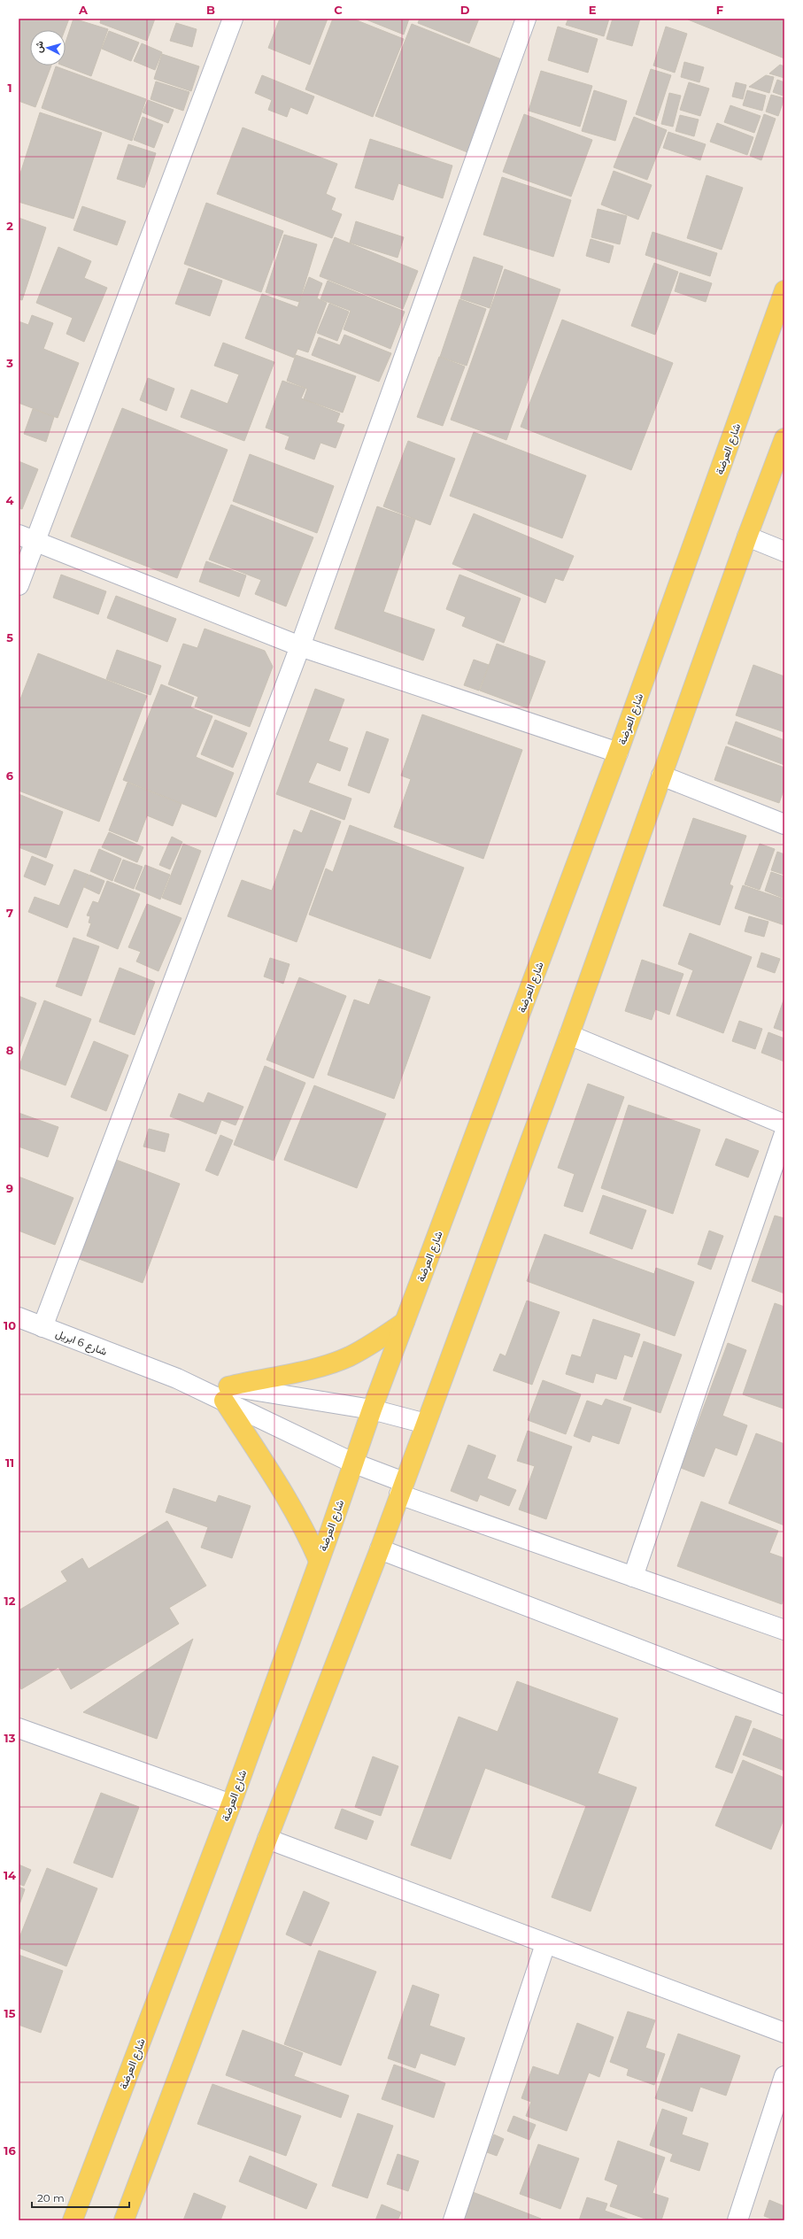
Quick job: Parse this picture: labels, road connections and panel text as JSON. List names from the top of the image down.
{
  "streets": {
    "main road": ["شارع العرضة"],
    "street": ["شارع 6 ابريل"]
  },
  "crossings": [
    ["شارع العرضة", "شارع 6 ابريل"]
  ],
  "scale_bar": "20 m",
  "north": "left",
  "grid": {
    "columns": [
      "A",
      "B",
      "C",
      "D",
      "E",
      "F"
    ],
    "rows": [
      "1",
      "2",
      "3",
      "4",
      "5",
      "6",
      "7",
      "8",
      "9",
      "10",
      "11",
      "12",
      "13",
      "14",
      "15",
      "16"
    ]
  }
}
